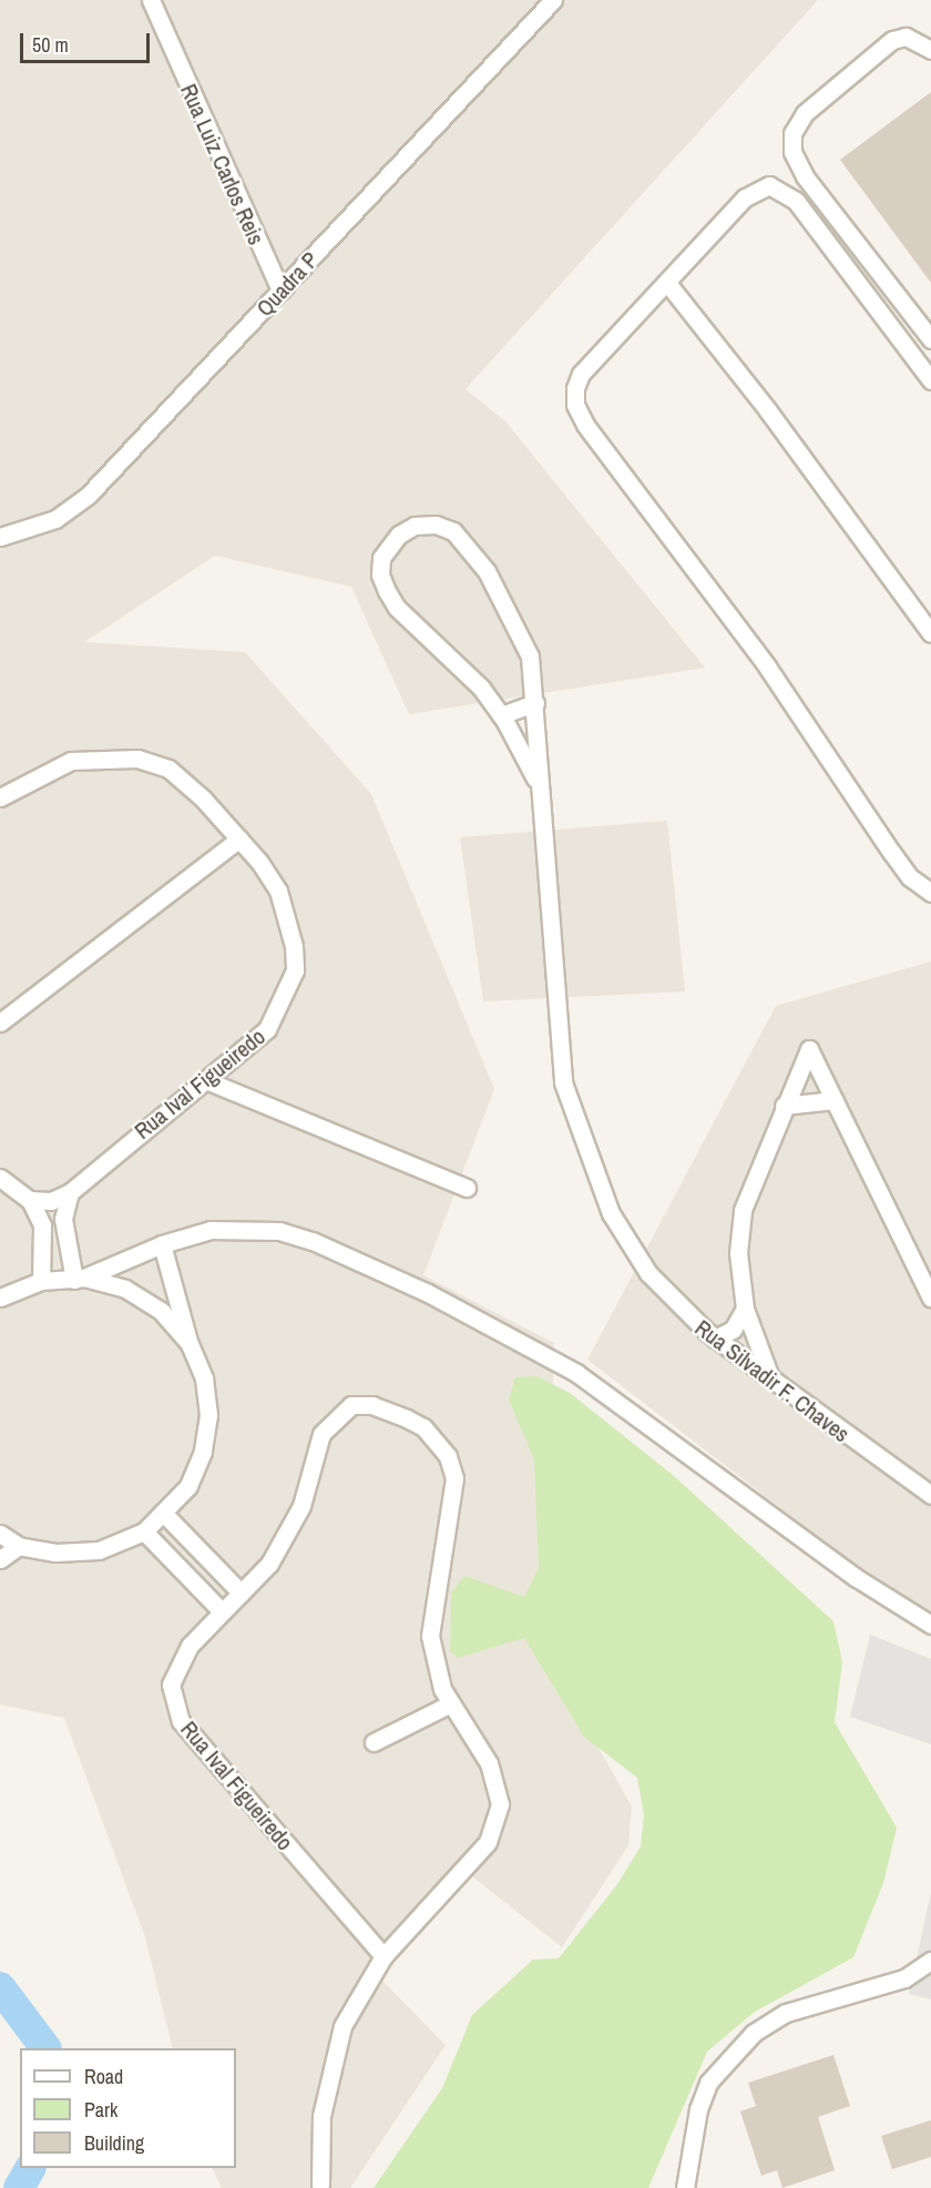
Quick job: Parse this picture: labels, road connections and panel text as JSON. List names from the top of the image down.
{
  "streets": {
    "street": [
      "Rua Luiz Carlos Reis",
      "Quadra P",
      "Rua Ival Figueiredo",
      "Rua Silvadir F. Chaves"
    ]
  },
  "crossings": [
    ["Rua Luiz Carlos Reis", "Quadra P"]
  ],
  "legend": ["Road", "Park", "Building"],
  "scale_bar": "50 m"
}
